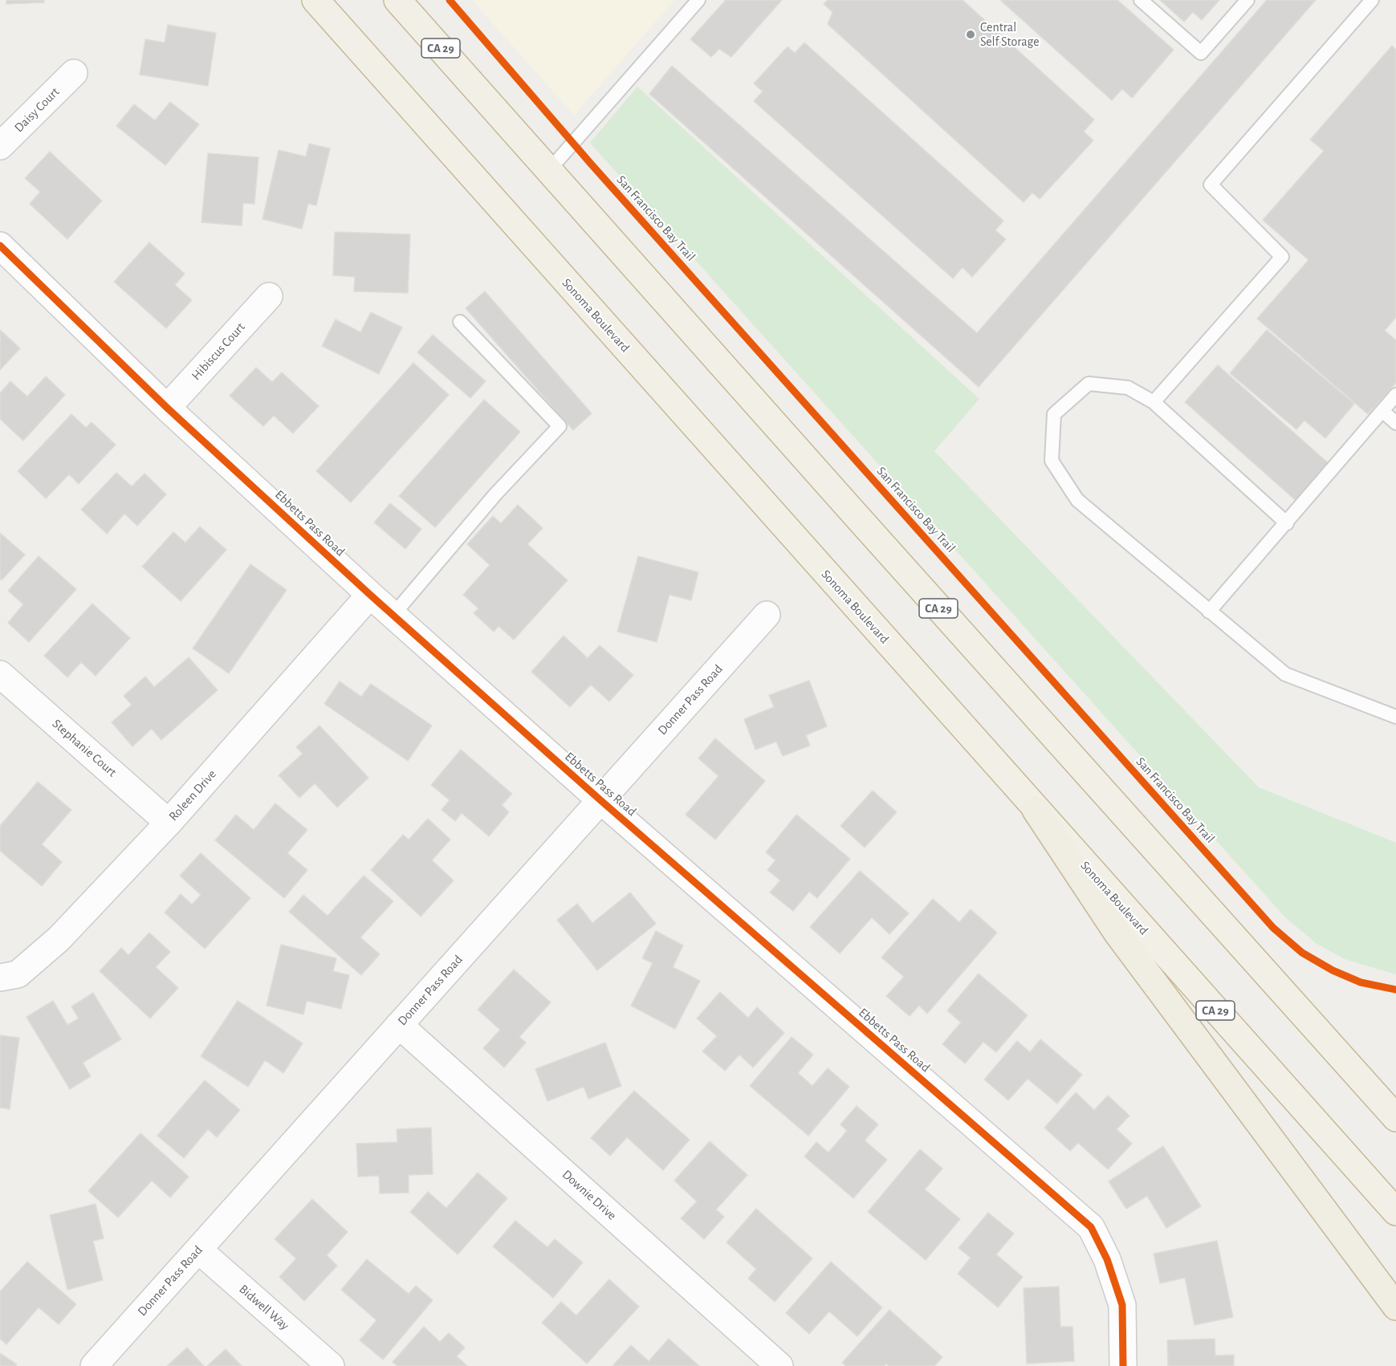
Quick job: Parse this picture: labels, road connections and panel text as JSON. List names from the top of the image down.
{
  "streets": {
    "highway": ["CA 29", "Sonoma Boulevard"],
    "street": [
      "Daisy Court",
      "Hibiscus Court",
      "Ebbetts Pass Road",
      "Donner Pass Road",
      "Stephanie Court",
      "Roleen Drive",
      "Downie Drive",
      "Bidwell Way"
    ],
    "cycle path": ["San Francisco Bay Trail"]
  },
  "crossings": [
    ["Hibiscus Court", "Ebbetts Pass Road"],
    ["Ebbetts Pass Road", "Donner Pass Road"],
    ["Ebbetts Pass Road", "Roleen Drive"],
    ["Donner Pass Road", "Downie Drive"],
    ["Donner Pass Road", "Bidwell Way"],
    ["Stephanie Court", "Roleen Drive"]
  ],
  "places": ["Central Self Storage"]
}
